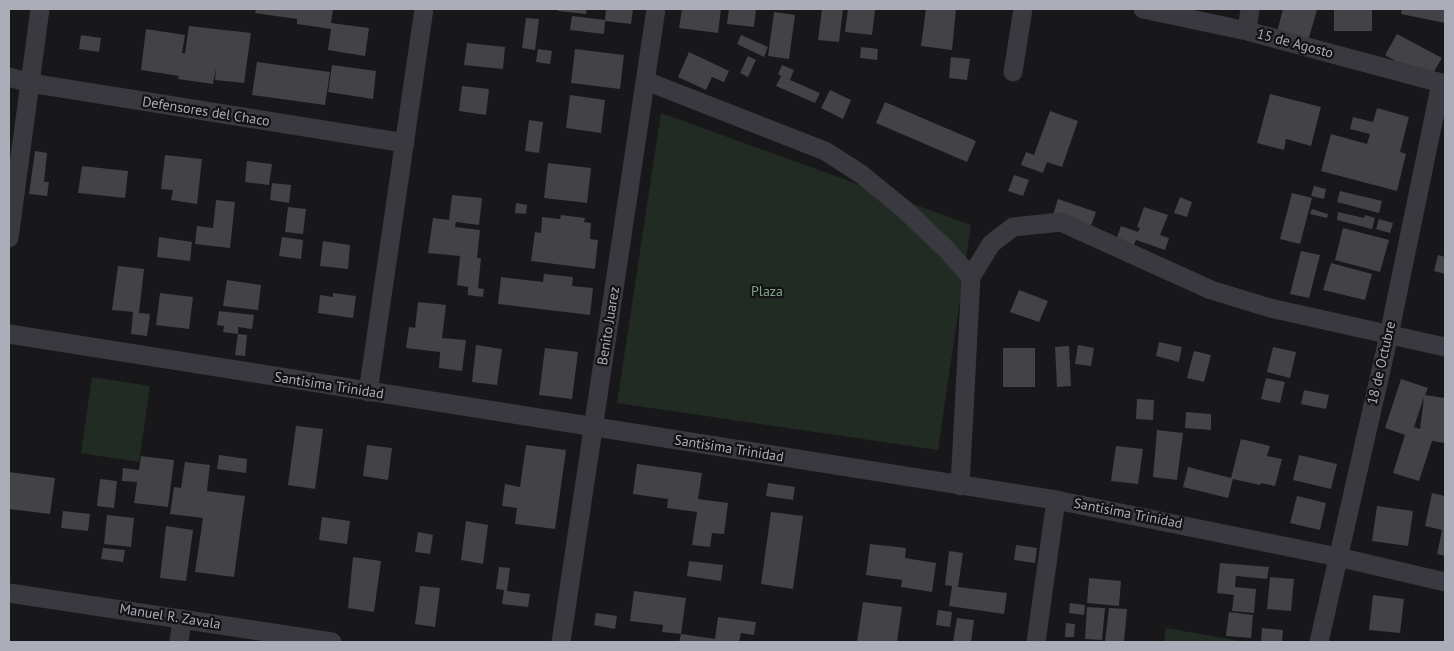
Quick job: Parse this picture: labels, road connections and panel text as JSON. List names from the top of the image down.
{
  "streets": {
    "street": [
      "15 de Agosto",
      "Defensores del Chaco",
      "Benito Juarez",
      "18 de Octubre",
      "Santisima Trinidad",
      "Manuel R. Zavala"
    ]
  },
  "crossings": [
    ["15 de Agosto", "18 de Octubre"],
    ["Benito Juarez", "Santisima Trinidad"],
    ["18 de Octubre", "Santisima Trinidad"]
  ],
  "parks": ["Plaza"]
}
